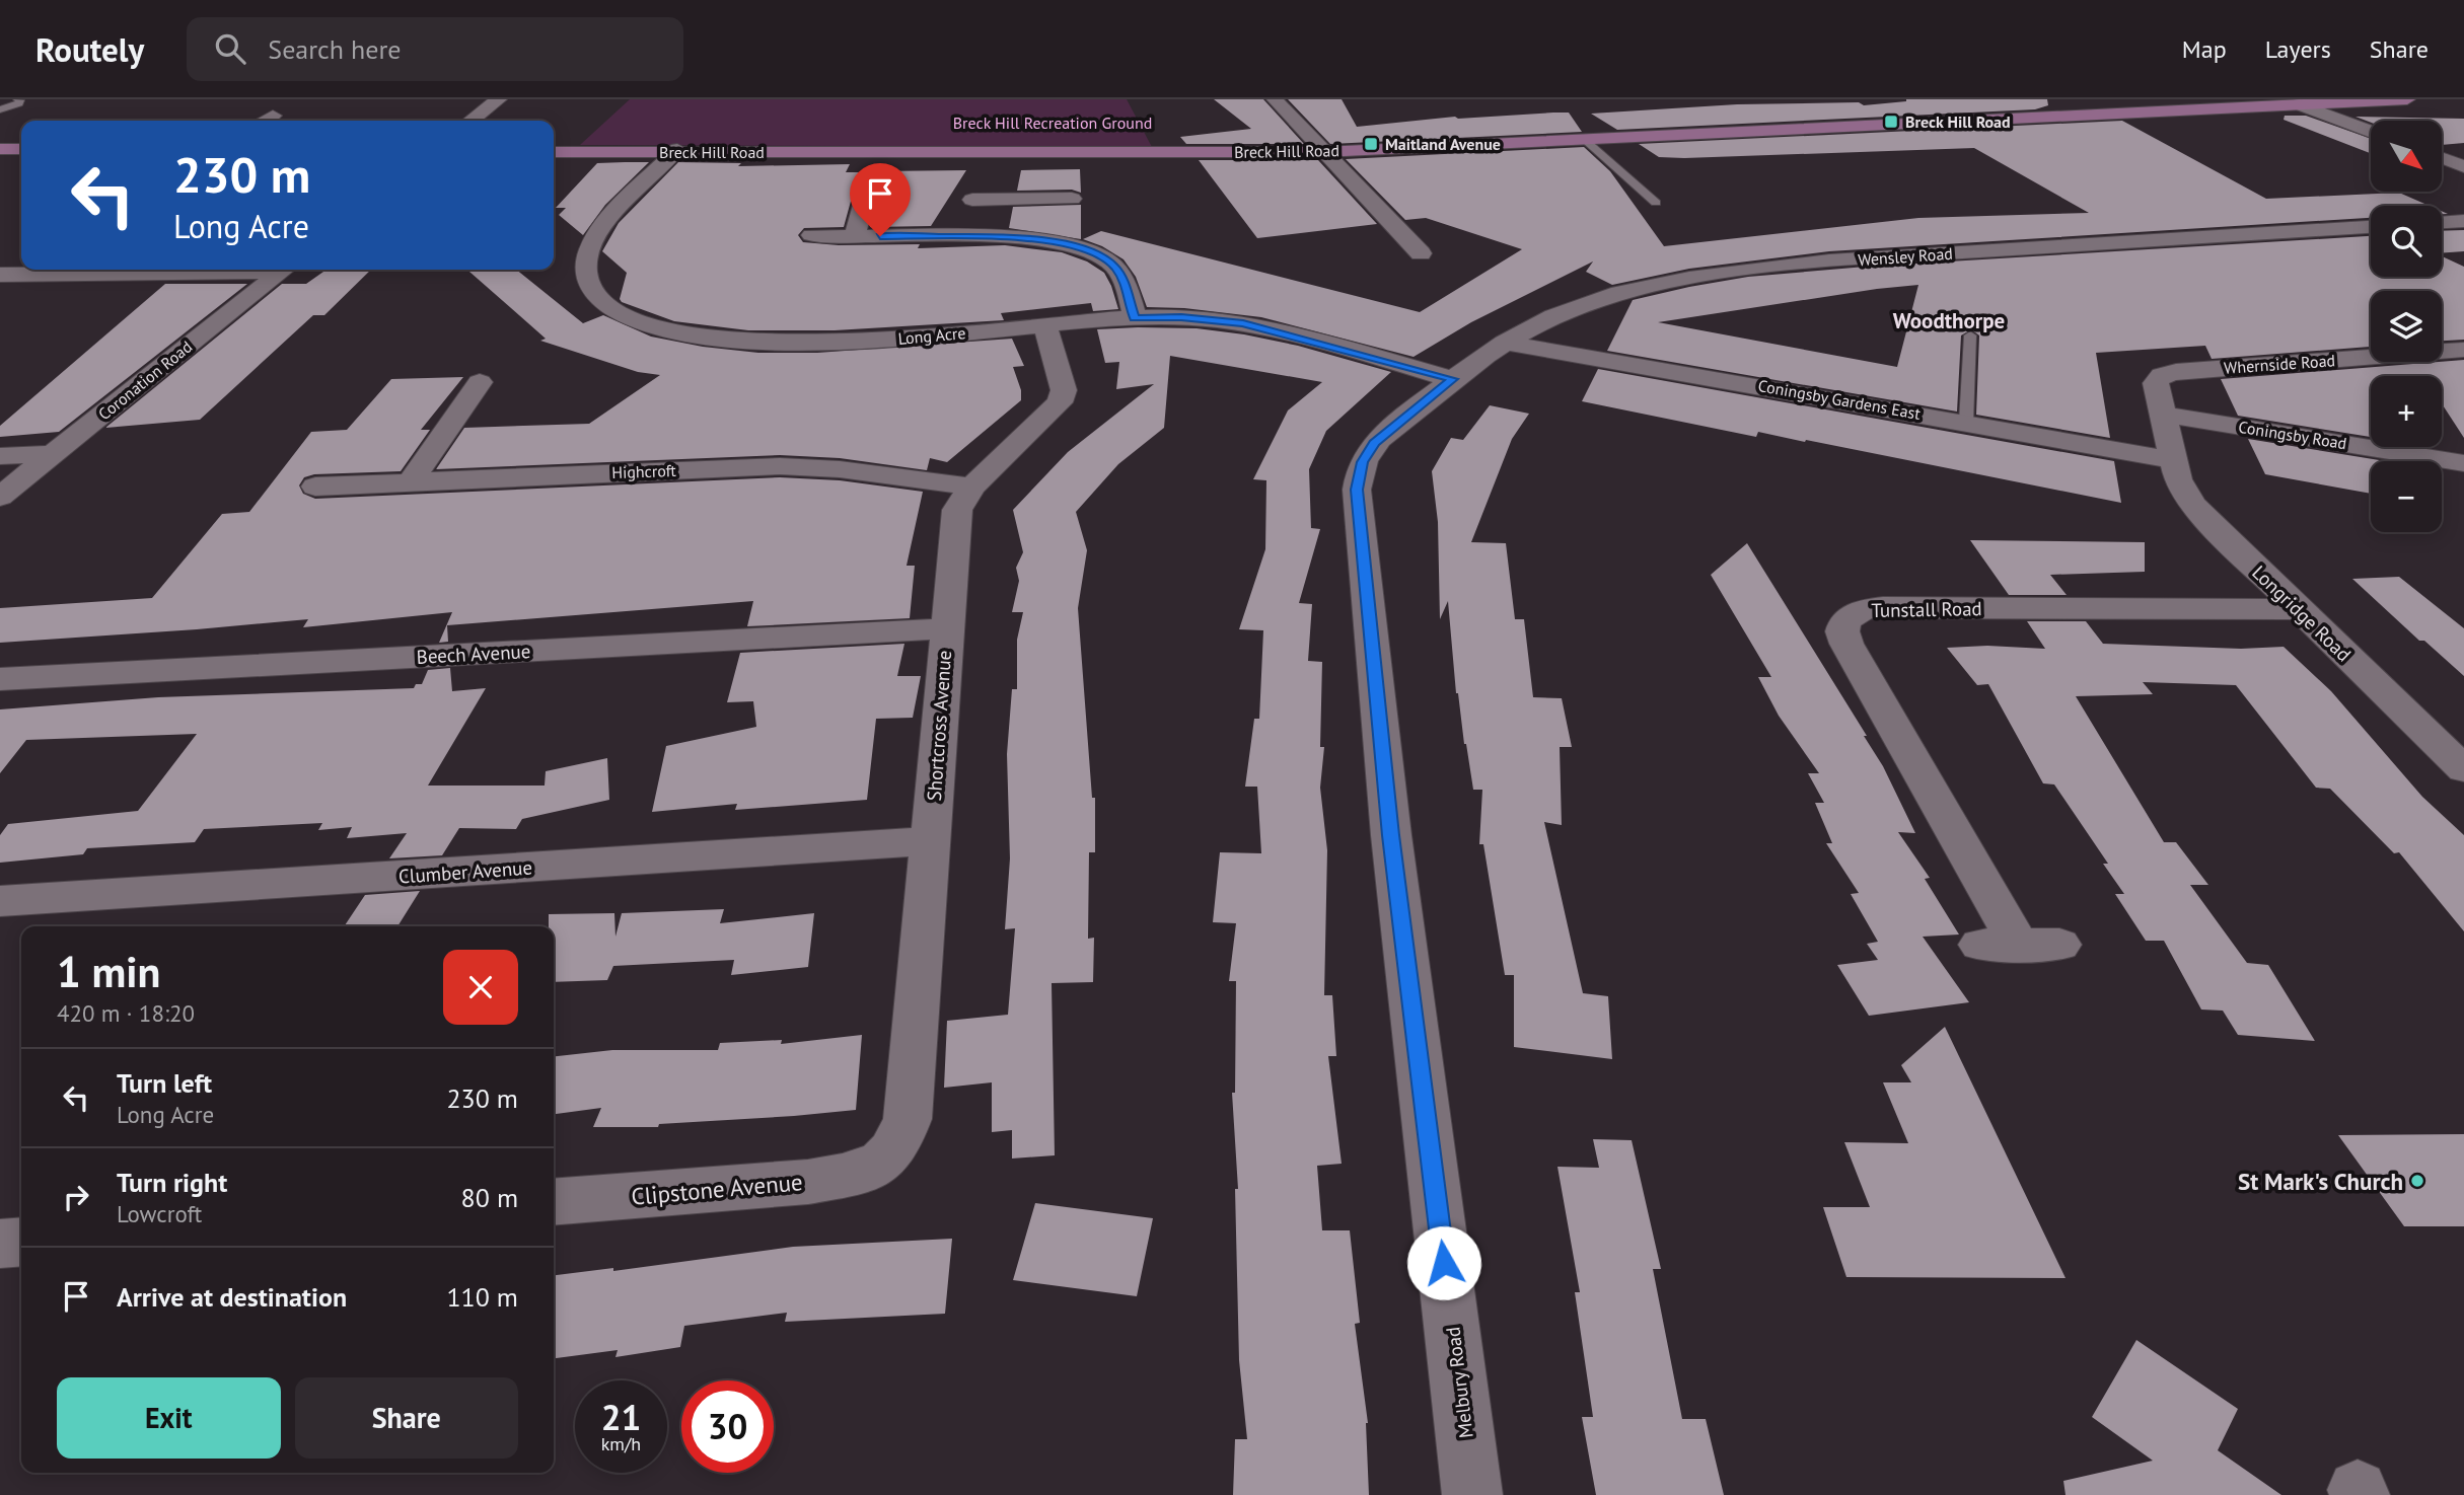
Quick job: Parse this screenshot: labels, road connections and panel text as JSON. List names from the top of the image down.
{
  "streets": {
    "street": [
      "Breck Hill Road",
      "Wensley Road",
      "Long Acre",
      "Whernside Road",
      "Coronation Road",
      "Coningsby Gardens East",
      "Coningsby Road",
      "Highcroft",
      "Tunstall Road",
      "Longridge Road",
      "Beech Avenue",
      "Shortcross Avenue",
      "Clumber Avenue",
      "Clipstone Avenue",
      "Melbury Road"
    ]
  },
  "crossings": [
    ["Breck Hill Road", "Long Acre"],
    ["Wensley Road", "Long Acre"],
    ["Wensley Road", "Coningsby Gardens East"],
    ["Wensley Road", "Melbury Road"],
    ["Long Acre", "Shortcross Avenue"],
    ["Long Acre", "Melbury Road"],
    ["Whernside Road", "Coningsby Gardens East"],
    ["Whernside Road", "Coningsby Road"],
    ["Whernside Road", "Longridge Road"],
    ["Coningsby Gardens East", "Coningsby Road"],
    ["Coningsby Gardens East", "Longridge Road"],
    ["Coningsby Road", "Longridge Road"],
    ["Highcroft", "Shortcross Avenue"],
    ["Tunstall Road", "Longridge Road"],
    ["Beech Avenue", "Shortcross Avenue"],
    ["Shortcross Avenue", "Clumber Avenue"],
    ["Shortcross Avenue", "Clipstone Avenue"]
  ],
  "districts": ["Woodthorpe"],
  "parks": ["Breck Hill Recreation Ground"],
  "places": {
    "transit": ["Breck Hill Road", "Maitland Avenue"],
    "other": ["St Mark's Church"]
  },
  "north": "bottom right",
  "page": {
    "header": "Routely",
    "search": "Search here",
    "nav": ["Map", "Layers", "Share"],
    "map_buttons": ["+", "−"],
    "turn": ["230 m", "Long Acre"],
    "heading": ["1 min", "420 m · 18:20"],
    "list": [
      {
        "name": "Turn left",
        "note": "Long Acre",
        "value": "230 m"
      },
      {
        "name": "Turn right",
        "note": "Lowcroft",
        "value": "80 m"
      },
      {
        "name": "Arrive at destination",
        "value": "110 m"
      }
    ],
    "buttons": ["Exit", "Share"],
    "speed": "21 km/h",
    "limit": "30"
  }
}
